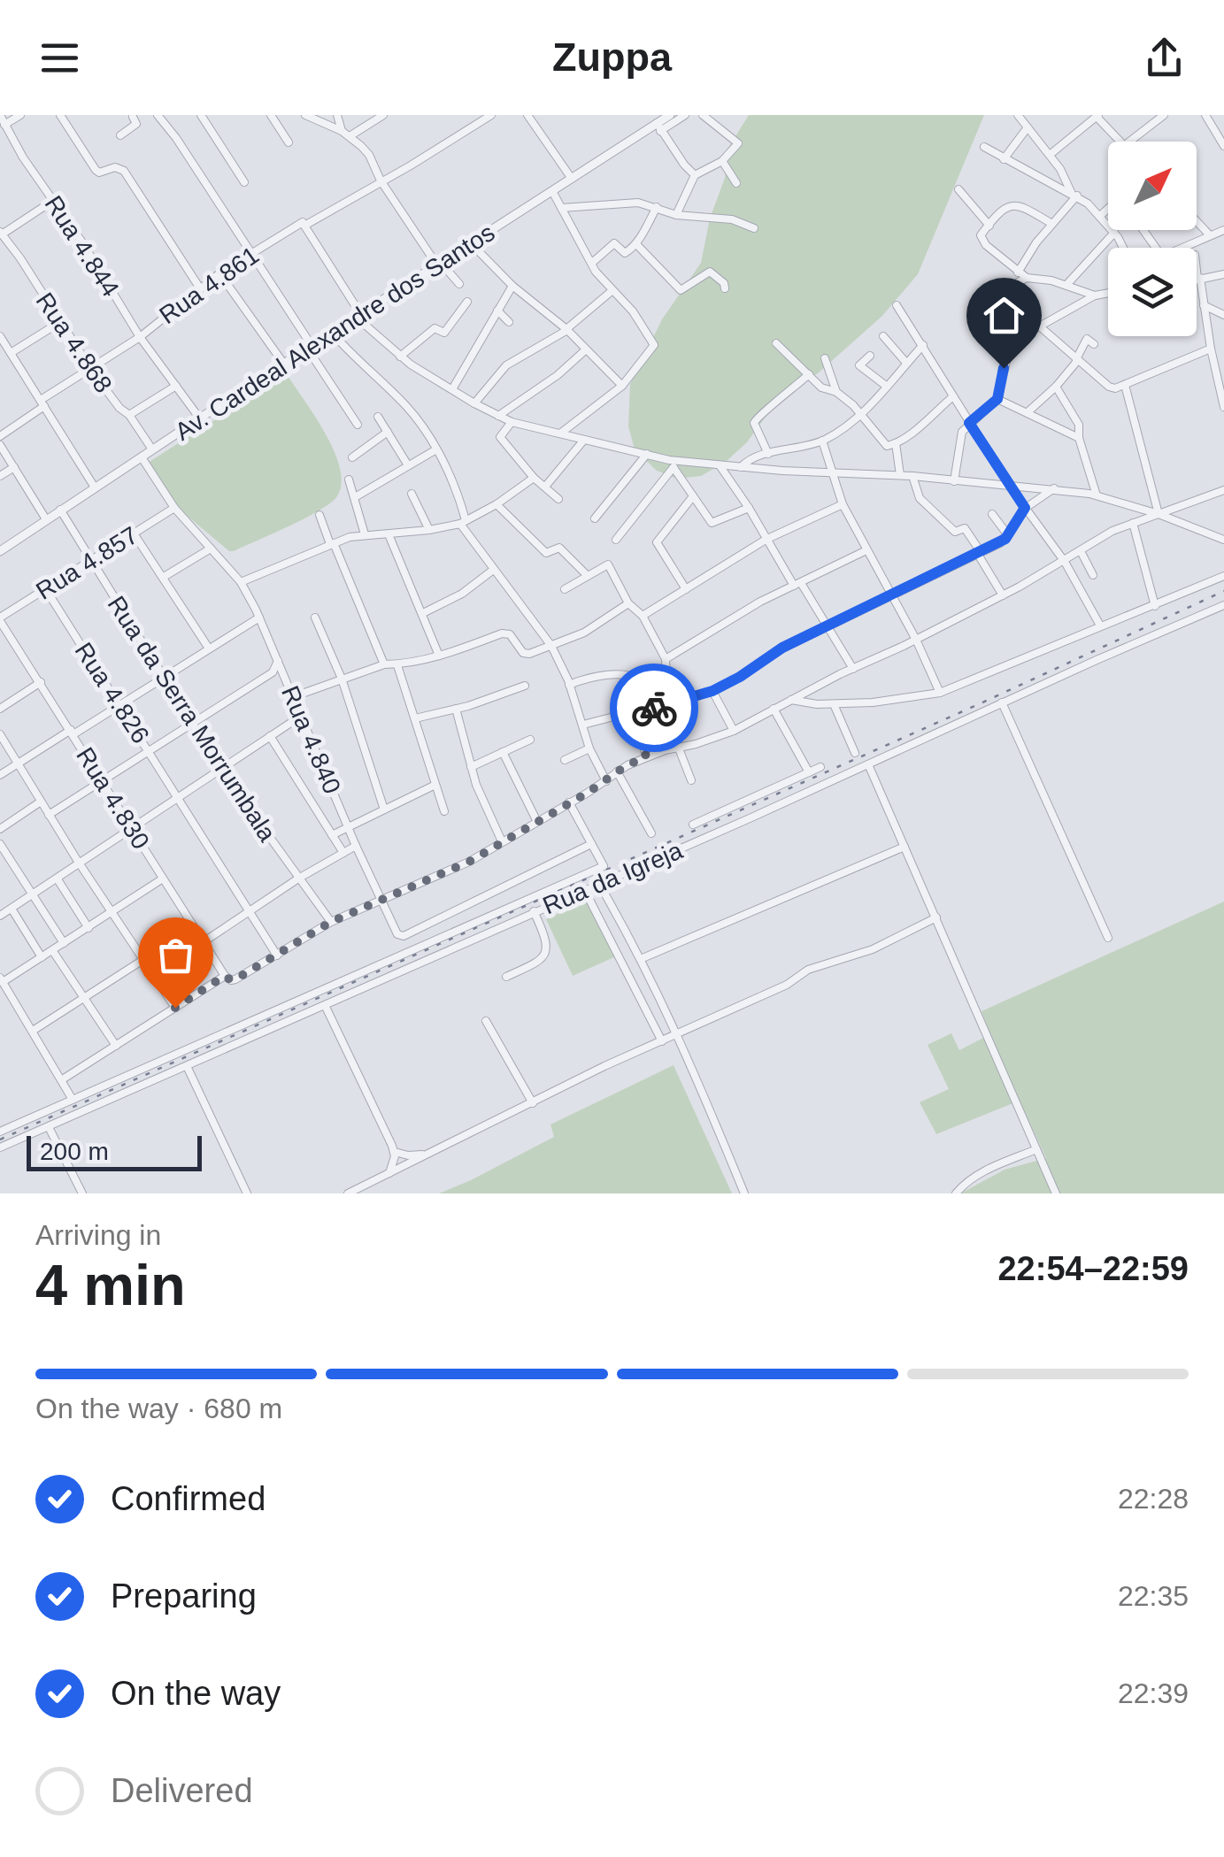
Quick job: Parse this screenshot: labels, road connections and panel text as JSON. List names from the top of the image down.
{
  "streets": {
    "street": [
      "Rua 4.844",
      "Rua 4.861",
      "Av. Cardeal Alexandre dos Santos",
      "Rua 4.868",
      "Rua 4.857",
      "Rua 4.826",
      "Rua da Serra Morrumbala",
      "Rua 4.840",
      "Rua 4.830",
      "Rua da Igreja"
    ]
  },
  "crossings": [
    ["Rua 4.844", "Rua 4.861"],
    ["Rua 4.844", "Av. Cardeal Alexandre dos Santos"],
    ["Rua 4.861", "Rua 4.868"],
    ["Av. Cardeal Alexandre dos Santos", "Rua 4.868"],
    ["Av. Cardeal Alexandre dos Santos", "Rua da Serra Morrumbala"],
    ["Av. Cardeal Alexandre dos Santos", "Rua 4.840"],
    ["Rua 4.857", "Rua 4.826"],
    ["Rua 4.857", "Rua da Serra Morrumbala"],
    ["Rua 4.857", "Rua 4.840"],
    ["Rua 4.857", "Rua 4.830"],
    ["Rua 4.840", "Rua da Igreja"]
  ],
  "scale_bar": "200 m",
  "north": "top right",
  "page": {
    "header": "Zuppa",
    "scale": "200 m",
    "heading": ["4 min", "Arriving in", "22:54–22:59"],
    "bar": "On the way · 680 m",
    "list": [
      ["Confirmed", "22:28"],
      ["Preparing", "22:35"],
      ["On the way", "22:39"],
      "Delivered"
    ]
  }
}
